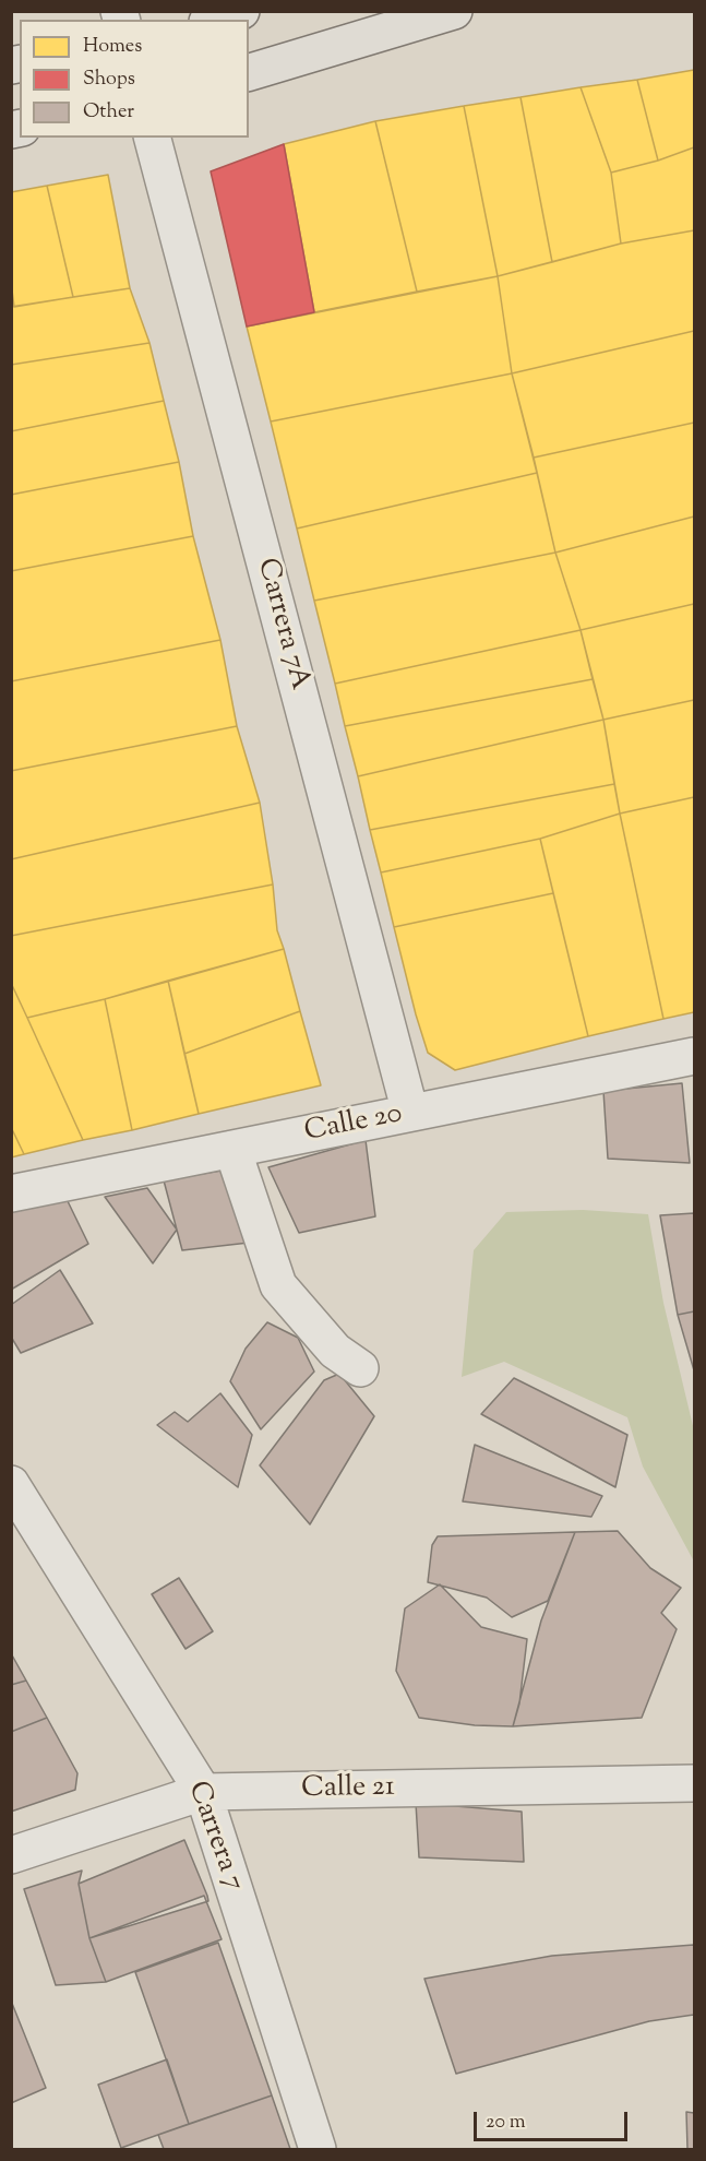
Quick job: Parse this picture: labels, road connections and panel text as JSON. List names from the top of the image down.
{
  "streets": {
    "street": [
      "Carrera 7A",
      "Calle 20",
      "Calle 21",
      "Carrera 7"
    ]
  },
  "crossings": [
    ["Carrera 7A", "Calle 20"],
    ["Calle 21", "Carrera 7"]
  ],
  "legend": ["Homes", "Shops", "Other"],
  "scale_bar": "20 m"
}
